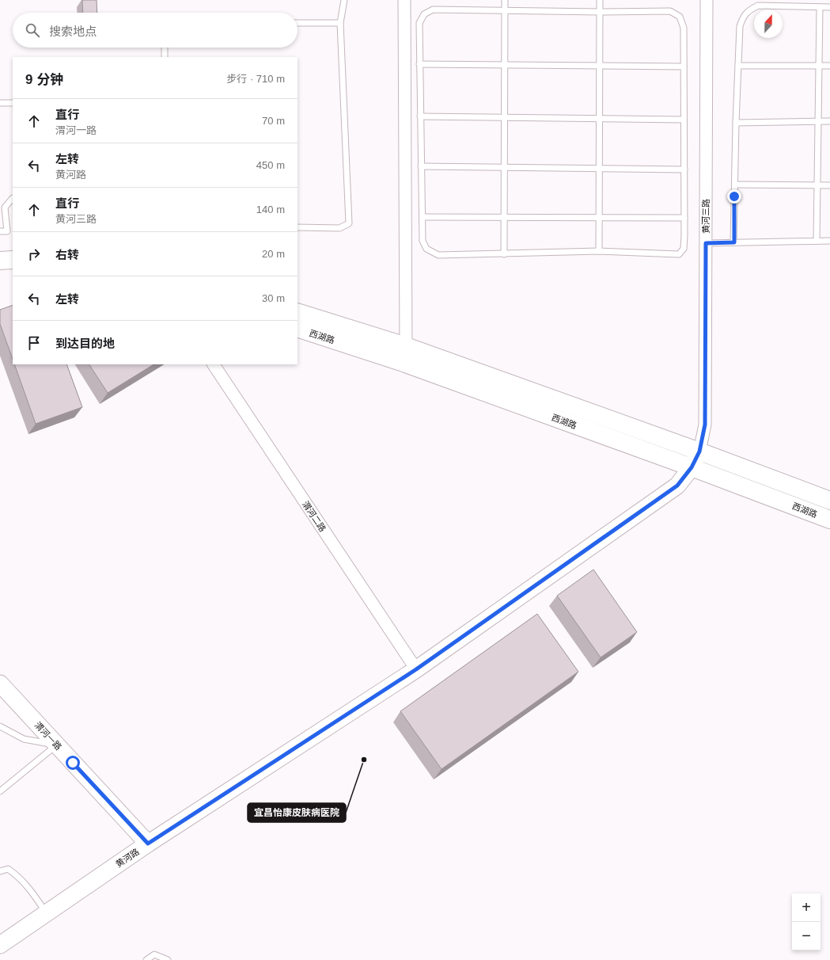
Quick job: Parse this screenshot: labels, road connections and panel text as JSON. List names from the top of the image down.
{
  "streets": {
    "main road": ["西湖路", "渭河一路", "黄河路"],
    "street": ["黄河三路", "渭河二路"]
  },
  "crossings": [
    ["黄河三路", "西湖路"],
    ["黄河三路", "黄河路"],
    ["西湖路", "黄河路"],
    ["渭河二路", "黄河路"],
    ["渭河一路", "黄河路"]
  ],
  "places": ["宜昌怡康皮肤病医院"],
  "north": "top",
  "page": {
    "search": "搜索地点",
    "heading": ["9 分钟", "步行 · 710 m"],
    "list": [
      ["直行", "渭河一路", "70 m"],
      ["左转", "黄河路", "450 m"],
      ["直行", "黄河三路", "140 m"],
      ["右转", "20 m"],
      ["左转", "30 m"],
      "到达目的地"
    ],
    "map_buttons": ["+", "−"]
  }
}
